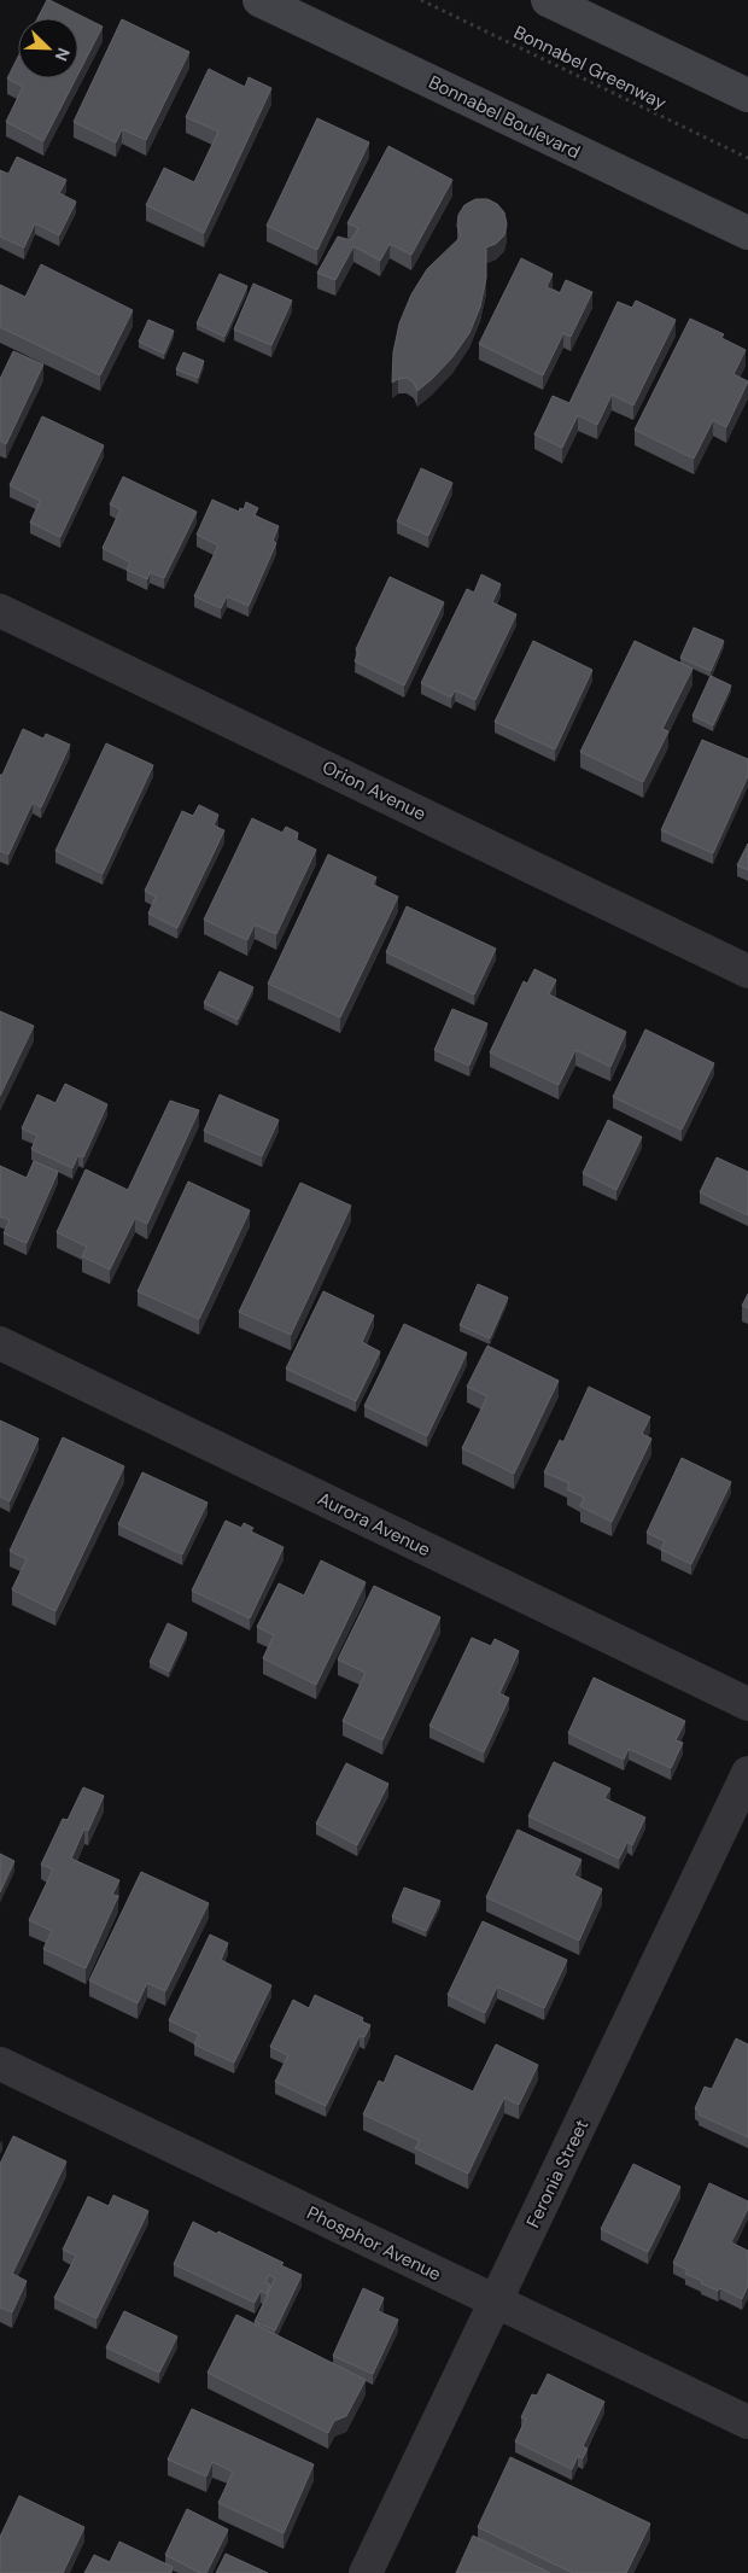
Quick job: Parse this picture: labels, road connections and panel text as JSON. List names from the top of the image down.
{
  "streets": {
    "main road": ["Bonnabel Boulevard"],
    "street": [
      "Orion Avenue",
      "Aurora Avenue",
      "Feronia Street",
      "Phosphor Avenue"
    ],
    "path": ["Bonnabel Greenway"]
  },
  "crossings": [
    ["Feronia Street", "Phosphor Avenue"]
  ],
  "north": "bottom right"
}
